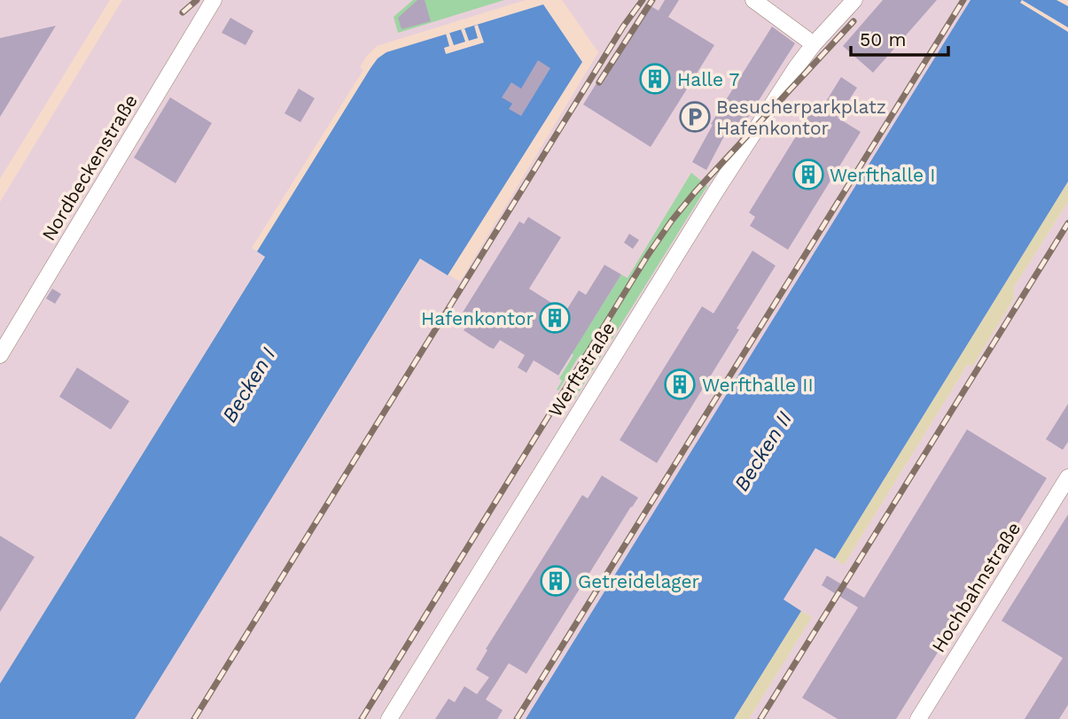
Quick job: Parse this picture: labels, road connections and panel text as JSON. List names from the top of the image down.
{
  "streets": {
    "street": ["Nordbeckenstraße", "Werftstraße", "Hochbahnstraße"]
  },
  "water": ["Becken I", "Becken II"],
  "places": {
    "building": [
      "Halle 7",
      "Werfthalle I",
      "Hafenkontor",
      "Werfthalle II",
      "Getreidelager"
    ],
    "parking": ["Besucherparkplatz Hafenkontor"]
  },
  "scale_bar": "50 m"
}
